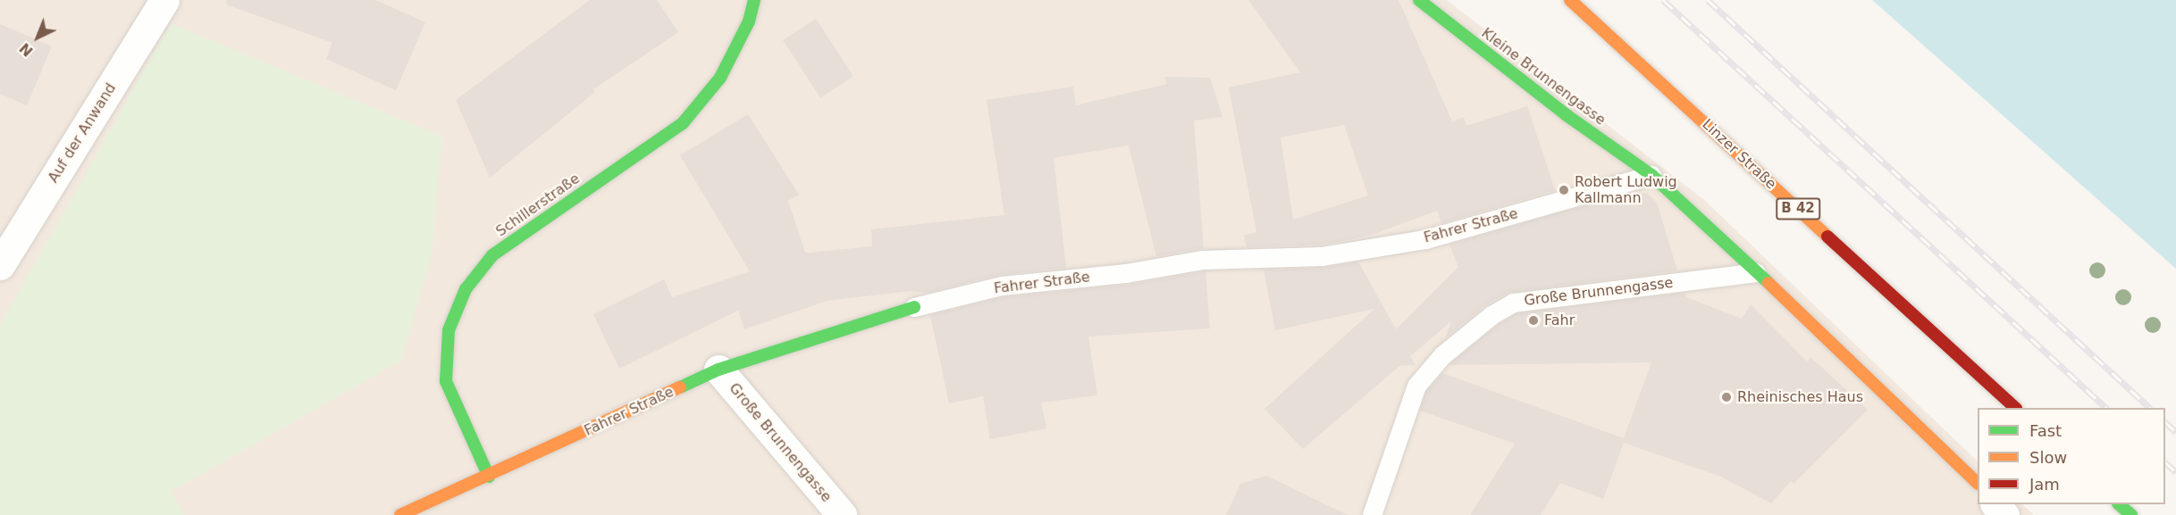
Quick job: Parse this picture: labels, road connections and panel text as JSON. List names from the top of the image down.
{
  "streets": {
    "street": [
      "Kleine Brunnengasse",
      "Auf der Anwand",
      "Linzer Straße",
      "Schillerstraße",
      "B 42",
      "Fahrer Straße",
      "Große Brunnengasse"
    ]
  },
  "crossings": [
    ["Kleine Brunnengasse", "Fahrer Straße"],
    ["Schillerstraße", "Fahrer Straße"],
    ["Fahrer Straße", "Große Brunnengasse"]
  ],
  "places": ["Robert Ludwig Kallmann", "Fahr", "Rheinisches Haus"],
  "legend": ["Fast", "Slow", "Jam"],
  "north": "bottom left"
}
